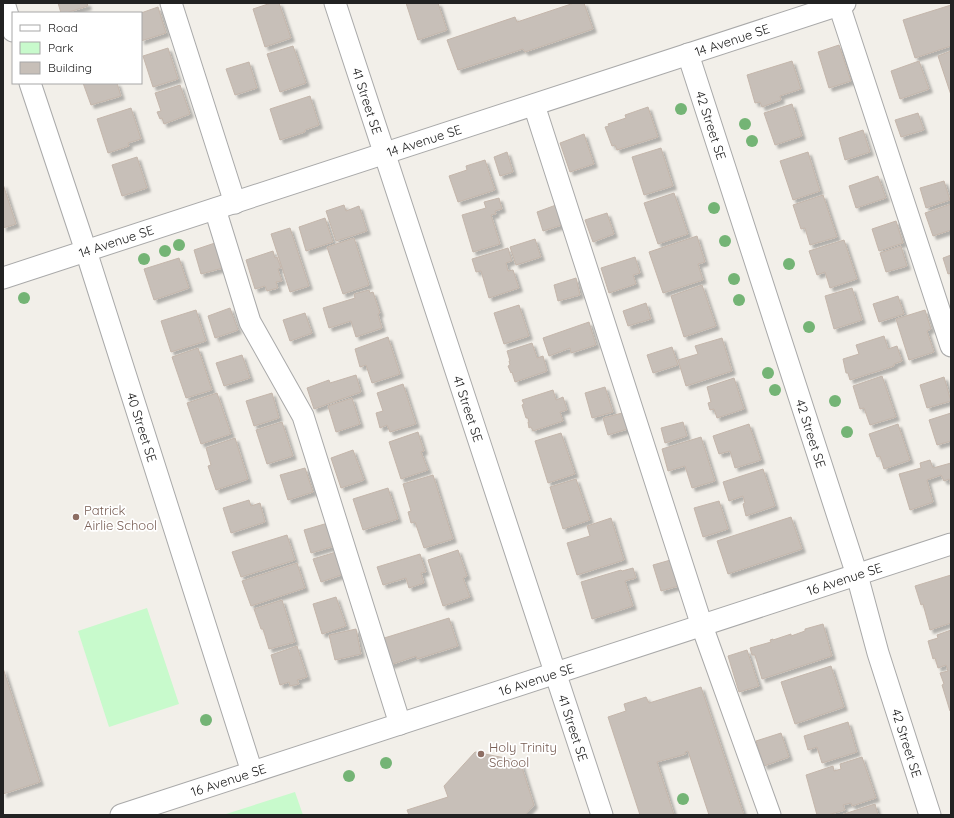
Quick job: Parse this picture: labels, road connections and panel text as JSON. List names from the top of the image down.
{
  "streets": {
    "street": [
      "14 Avenue SE",
      "41 Street SE",
      "42 Street SE",
      "40 Street SE",
      "16 Avenue SE"
    ]
  },
  "crossings": [
    ["14 Avenue SE", "41 Street SE"],
    ["14 Avenue SE", "42 Street SE"],
    ["14 Avenue SE", "40 Street SE"],
    ["41 Street SE", "16 Avenue SE"],
    ["42 Street SE", "16 Avenue SE"],
    ["40 Street SE", "16 Avenue SE"]
  ],
  "places": ["Patrick Airlie School", "Holy Trinity School"],
  "legend": ["Road", "Park", "Building"]
}
